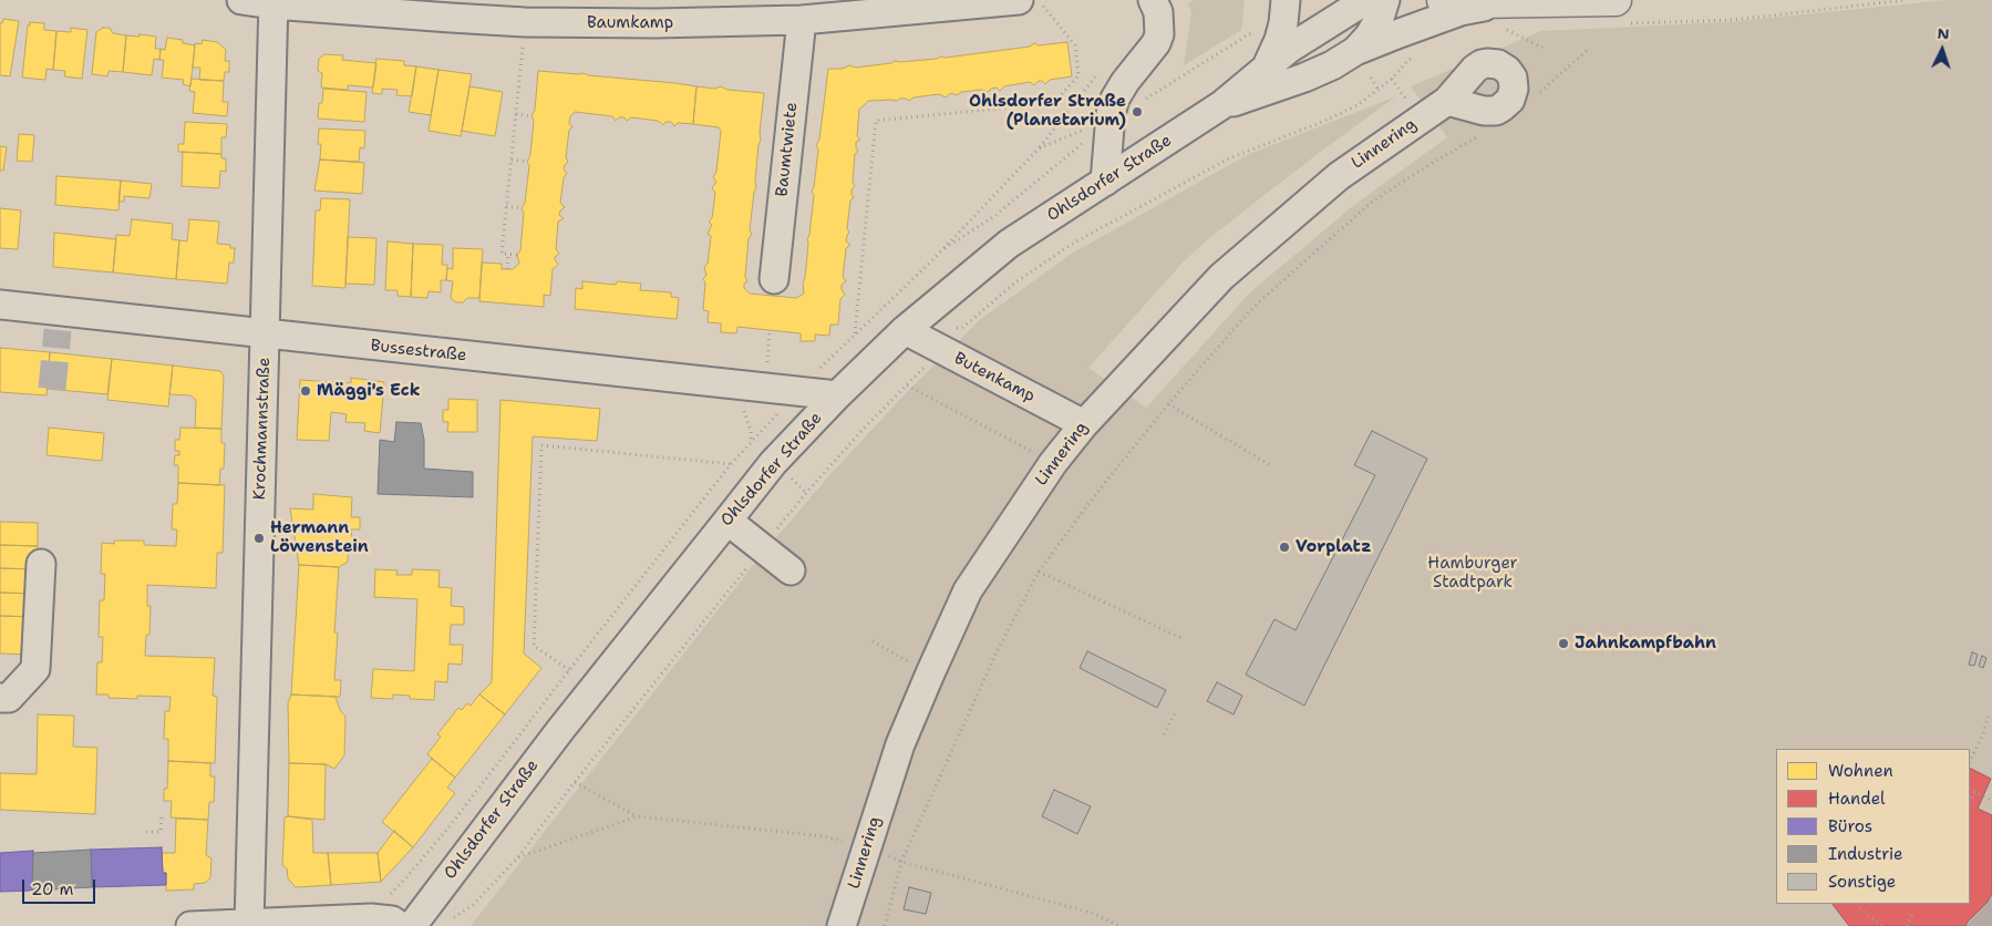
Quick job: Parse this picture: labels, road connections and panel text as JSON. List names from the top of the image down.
{
  "streets": {
    "street": [
      "Baumkamp",
      "Linnering",
      "Baumtwiete",
      "Ohlsdorfer Straße",
      "Bussestraße",
      "Butenkamp",
      "Krochmannstraße"
    ]
  },
  "crossings": [
    ["Baumkamp", "Baumtwiete"],
    ["Baumkamp", "Krochmannstraße"],
    ["Linnering", "Butenkamp"],
    ["Ohlsdorfer Straße", "Bussestraße"],
    ["Ohlsdorfer Straße", "Butenkamp"],
    ["Bussestraße", "Krochmannstraße"]
  ],
  "parks": ["Hamburger Stadtpark"],
  "places": [
    "Ohlsdorfer Straße (Planetarium)",
    "Mäggi's Eck",
    "Hermann Löwenstein",
    "Vorplatz",
    "Jahnkampfbahn"
  ],
  "legend": [
    "Wohnen",
    "Handel",
    "Büros",
    "Industrie",
    "Sonstige"
  ],
  "scale_bar": "20 m",
  "north": "top"
}
